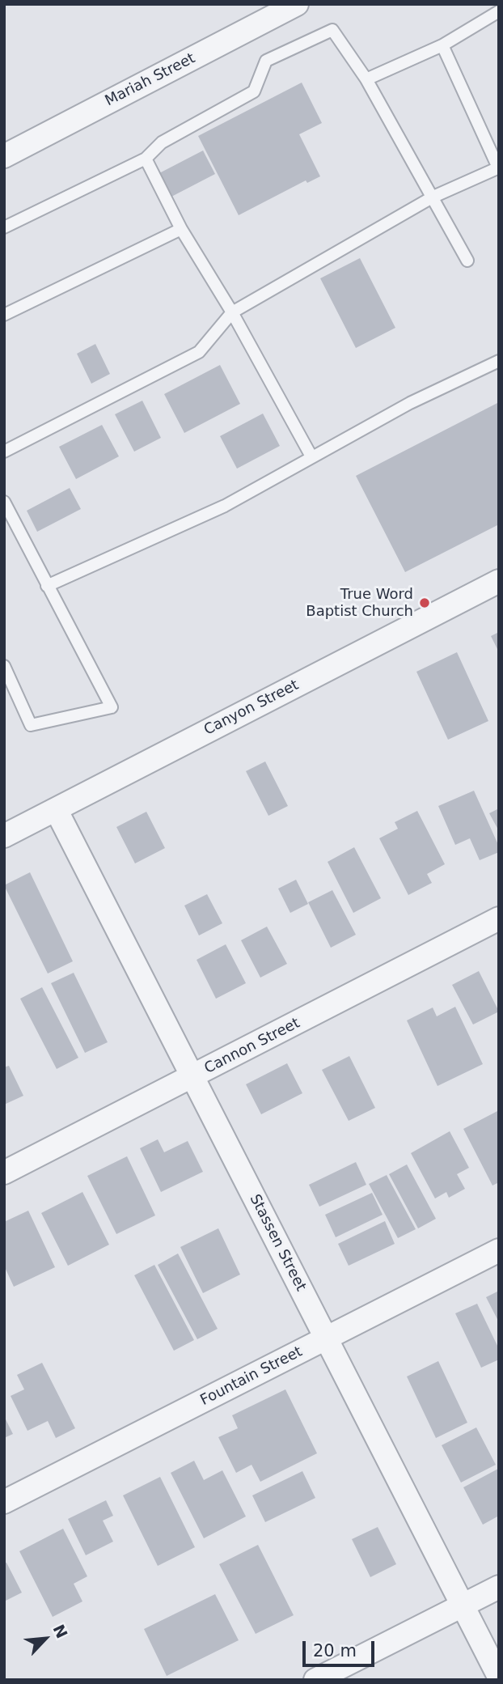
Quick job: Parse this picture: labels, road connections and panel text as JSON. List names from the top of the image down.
{
  "streets": {
    "street": [
      "Mariah Street",
      "Canyon Street",
      "Cannon Street",
      "Stassen Street",
      "Fountain Street"
    ]
  },
  "crossings": [
    ["Canyon Street", "Stassen Street"],
    ["Cannon Street", "Stassen Street"],
    ["Stassen Street", "Fountain Street"]
  ],
  "places": ["True Word Baptist Church"],
  "scale_bar": "20 m",
  "north": "top right"
}
